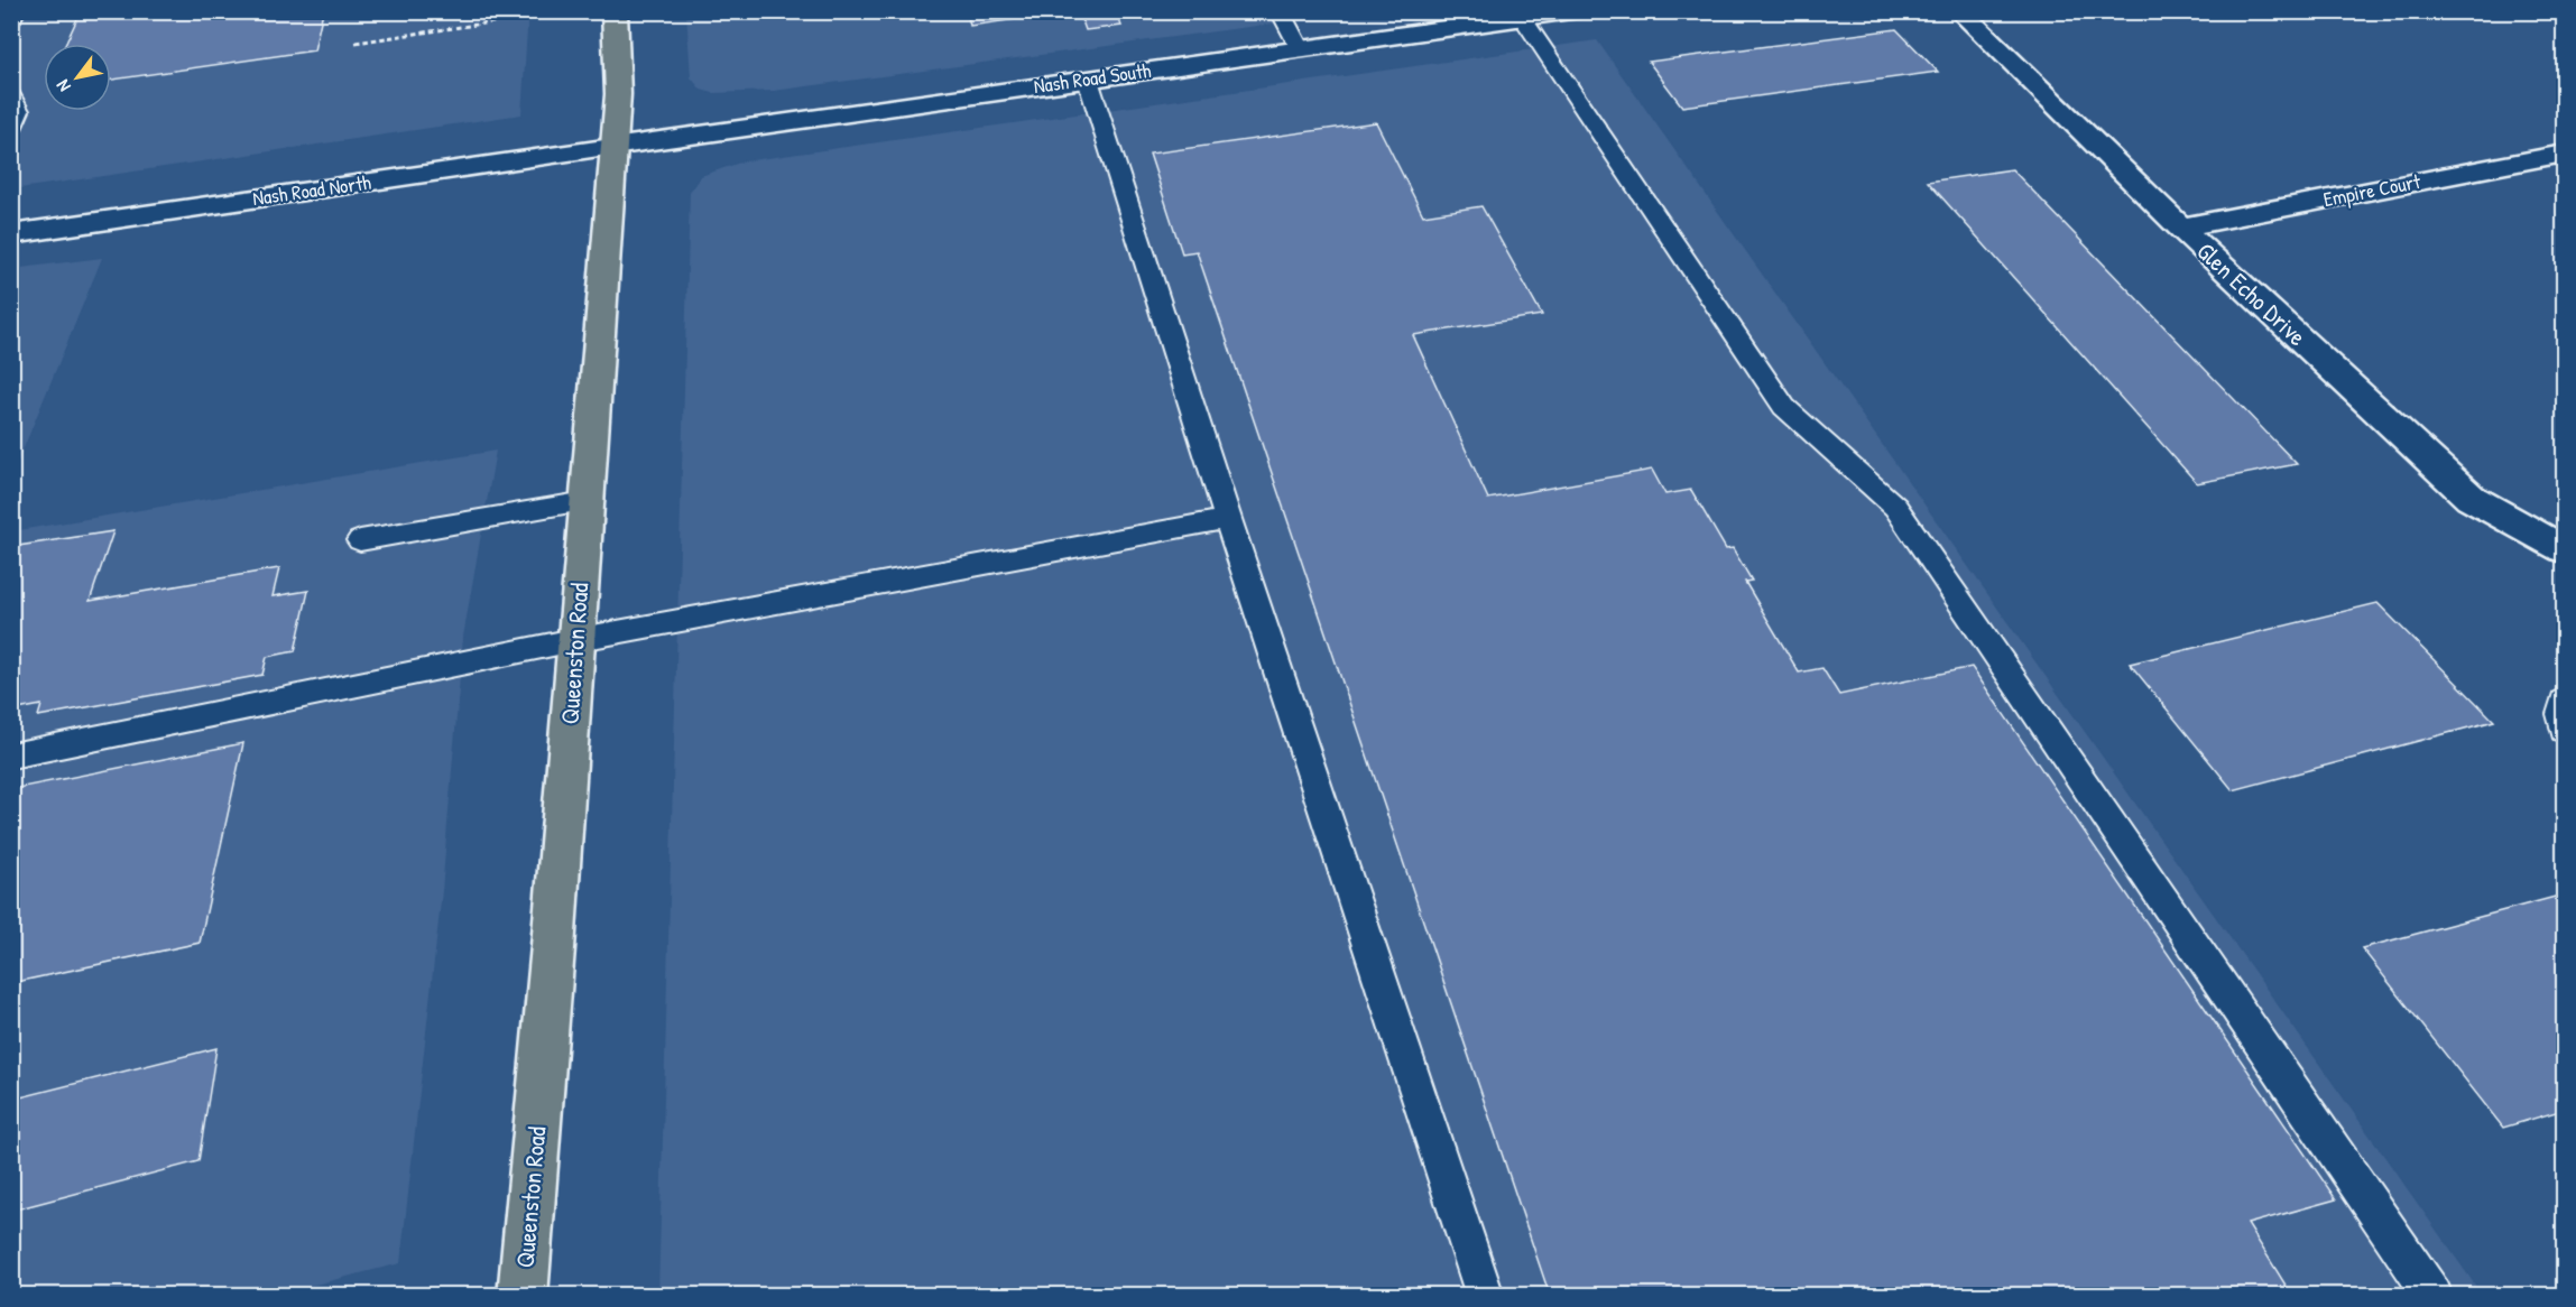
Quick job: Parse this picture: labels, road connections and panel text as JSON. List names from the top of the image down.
{
  "streets": {
    "main road": ["Queenston Road"],
    "street": [
      "Nash Road South",
      "Nash Road North",
      "Empire Court",
      "Glen Echo Drive"
    ]
  },
  "crossings": [
    ["Nash Road South", "Nash Road North"],
    ["Nash Road South", "Queenston Road"],
    ["Nash Road North", "Queenston Road"],
    ["Empire Court", "Glen Echo Drive"]
  ],
  "north": "bottom left"
}
